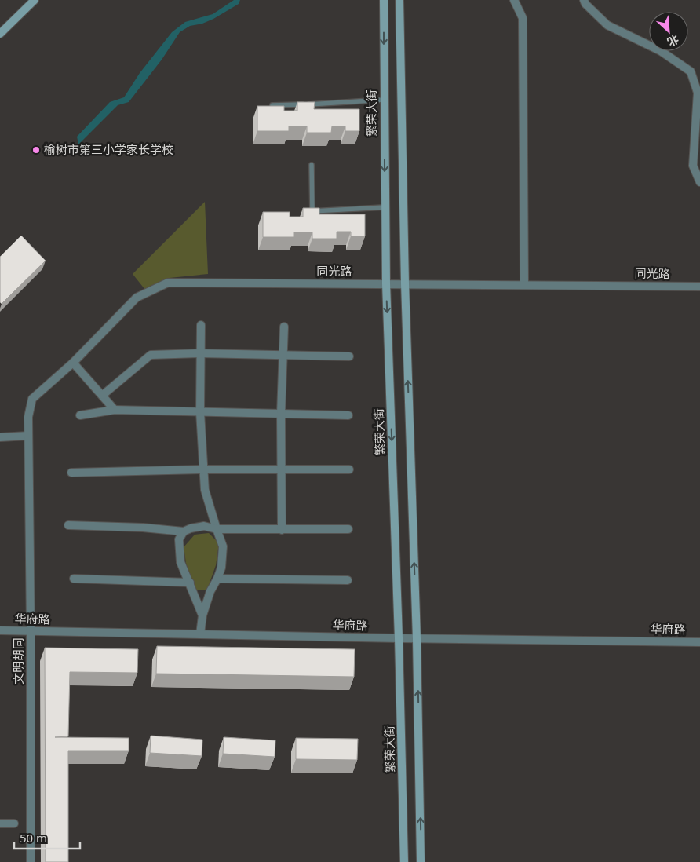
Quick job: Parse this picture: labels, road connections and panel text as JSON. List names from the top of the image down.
{
  "streets": {
    "main road": ["繁荣大街"],
    "street": ["同光路", "华府路", "文明胡同"]
  },
  "crossings": [
    ["繁荣大街", "同光路"],
    ["繁荣大街", "华府路"],
    ["同光路", "文明胡同"],
    ["华府路", "文明胡同"]
  ],
  "places": ["榆树市第三小学家长学校"],
  "scale_bar": "50 m",
  "north": "bottom right"
}
